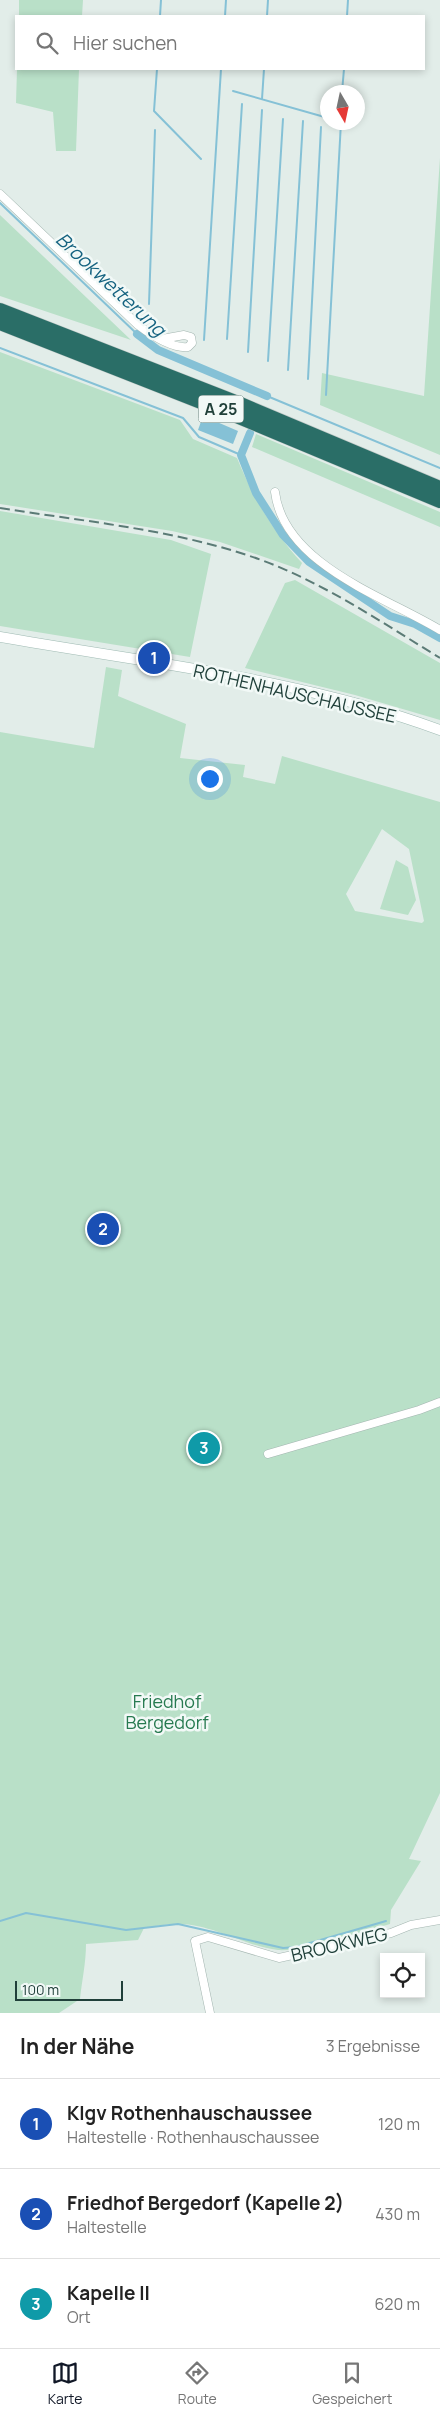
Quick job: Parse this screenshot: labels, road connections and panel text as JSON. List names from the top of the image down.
{
  "streets": {
    "highway": ["A 25"],
    "main road": ["ROTHENHAUSCHAUSSEE"],
    "street": ["BROOKWEG"]
  },
  "water": ["Brookwetterung"],
  "parks": ["Friedhof Bergedorf"],
  "scale_bar": "100 m",
  "north": "bottom",
  "page": {
    "search": "Hier suchen",
    "pins": ["1", "2", "3"],
    "scale": "100 m",
    "heading": ["In der Nähe", "3 Ergebnisse"],
    "list": [
      {
        "mark": "1",
        "name": "Klgv Rothenhauschaussee",
        "note": "Haltestelle · Rothenhauschaussee",
        "value": "120 m"
      },
      {
        "mark": "2",
        "name": "Friedhof Bergedorf (Kapelle 2)",
        "note": "Haltestelle",
        "value": "430 m"
      },
      {
        "mark": "3",
        "name": "Kapelle II",
        "note": "Ort",
        "value": "620 m"
      }
    ],
    "nav": ["Karte", "Route", "Gespeichert"]
  }
}
